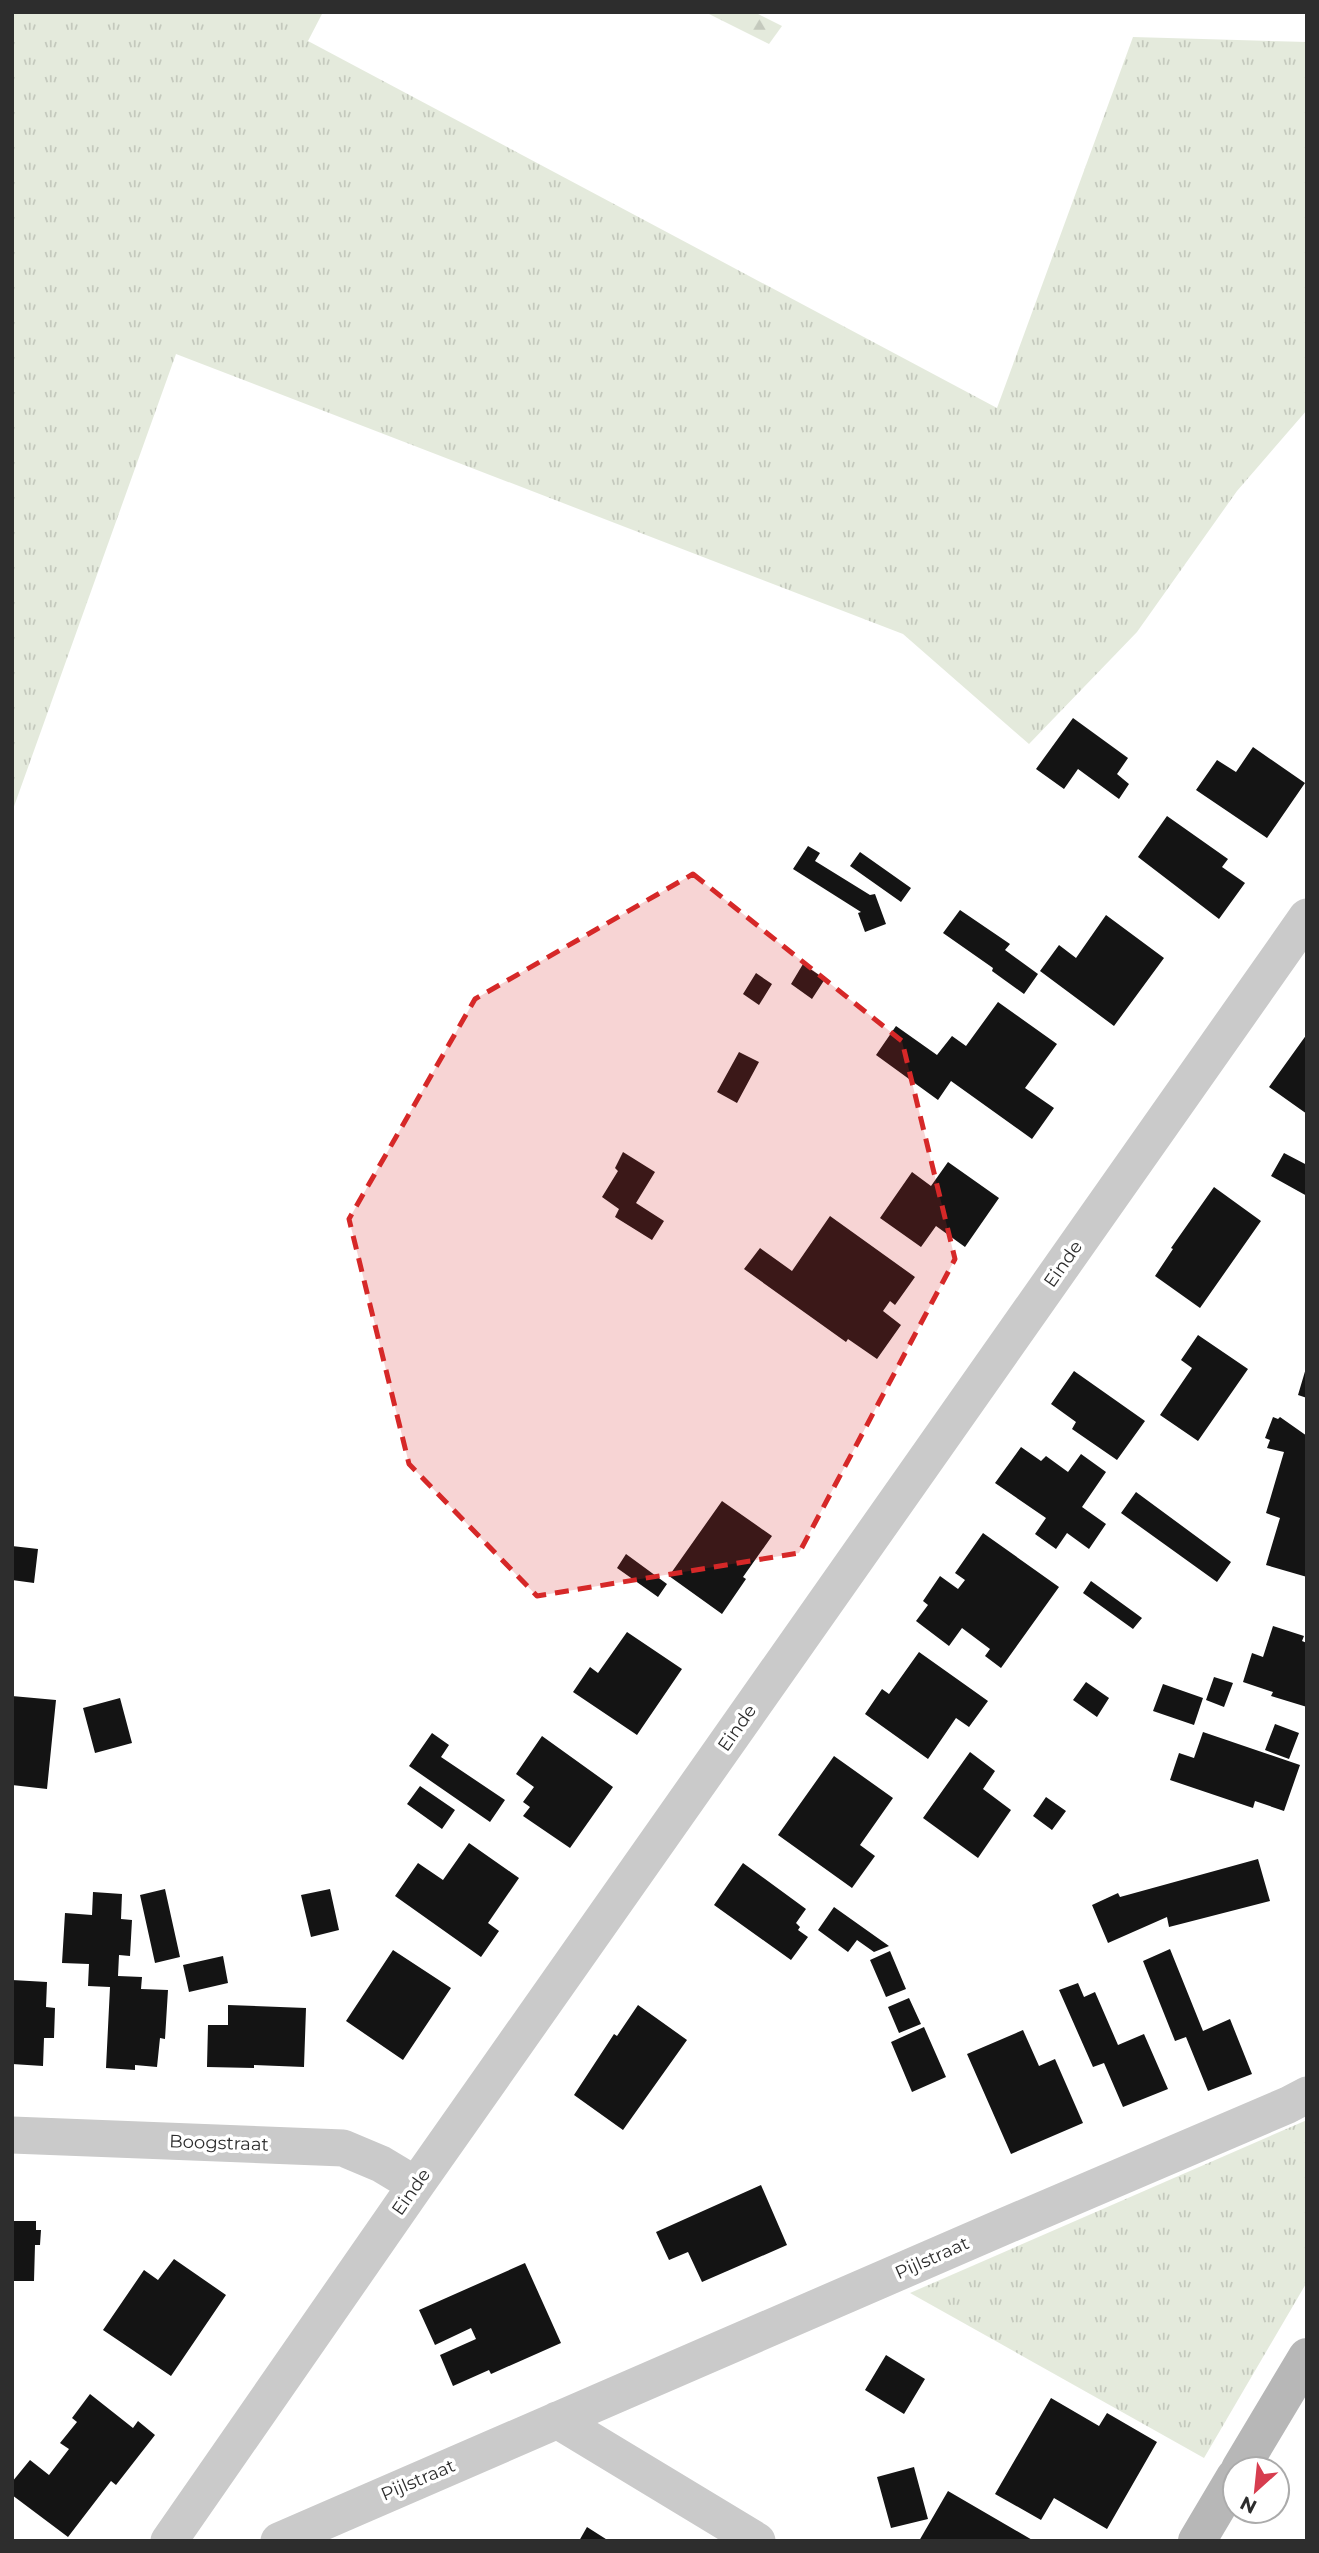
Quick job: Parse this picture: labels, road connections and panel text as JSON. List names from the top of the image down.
{
  "streets": {
    "street": ["Einde", "Boogstraat", "Pijlstraat"]
  },
  "crossings": [
    ["Einde", "Boogstraat"]
  ],
  "north": "bottom left"
}
